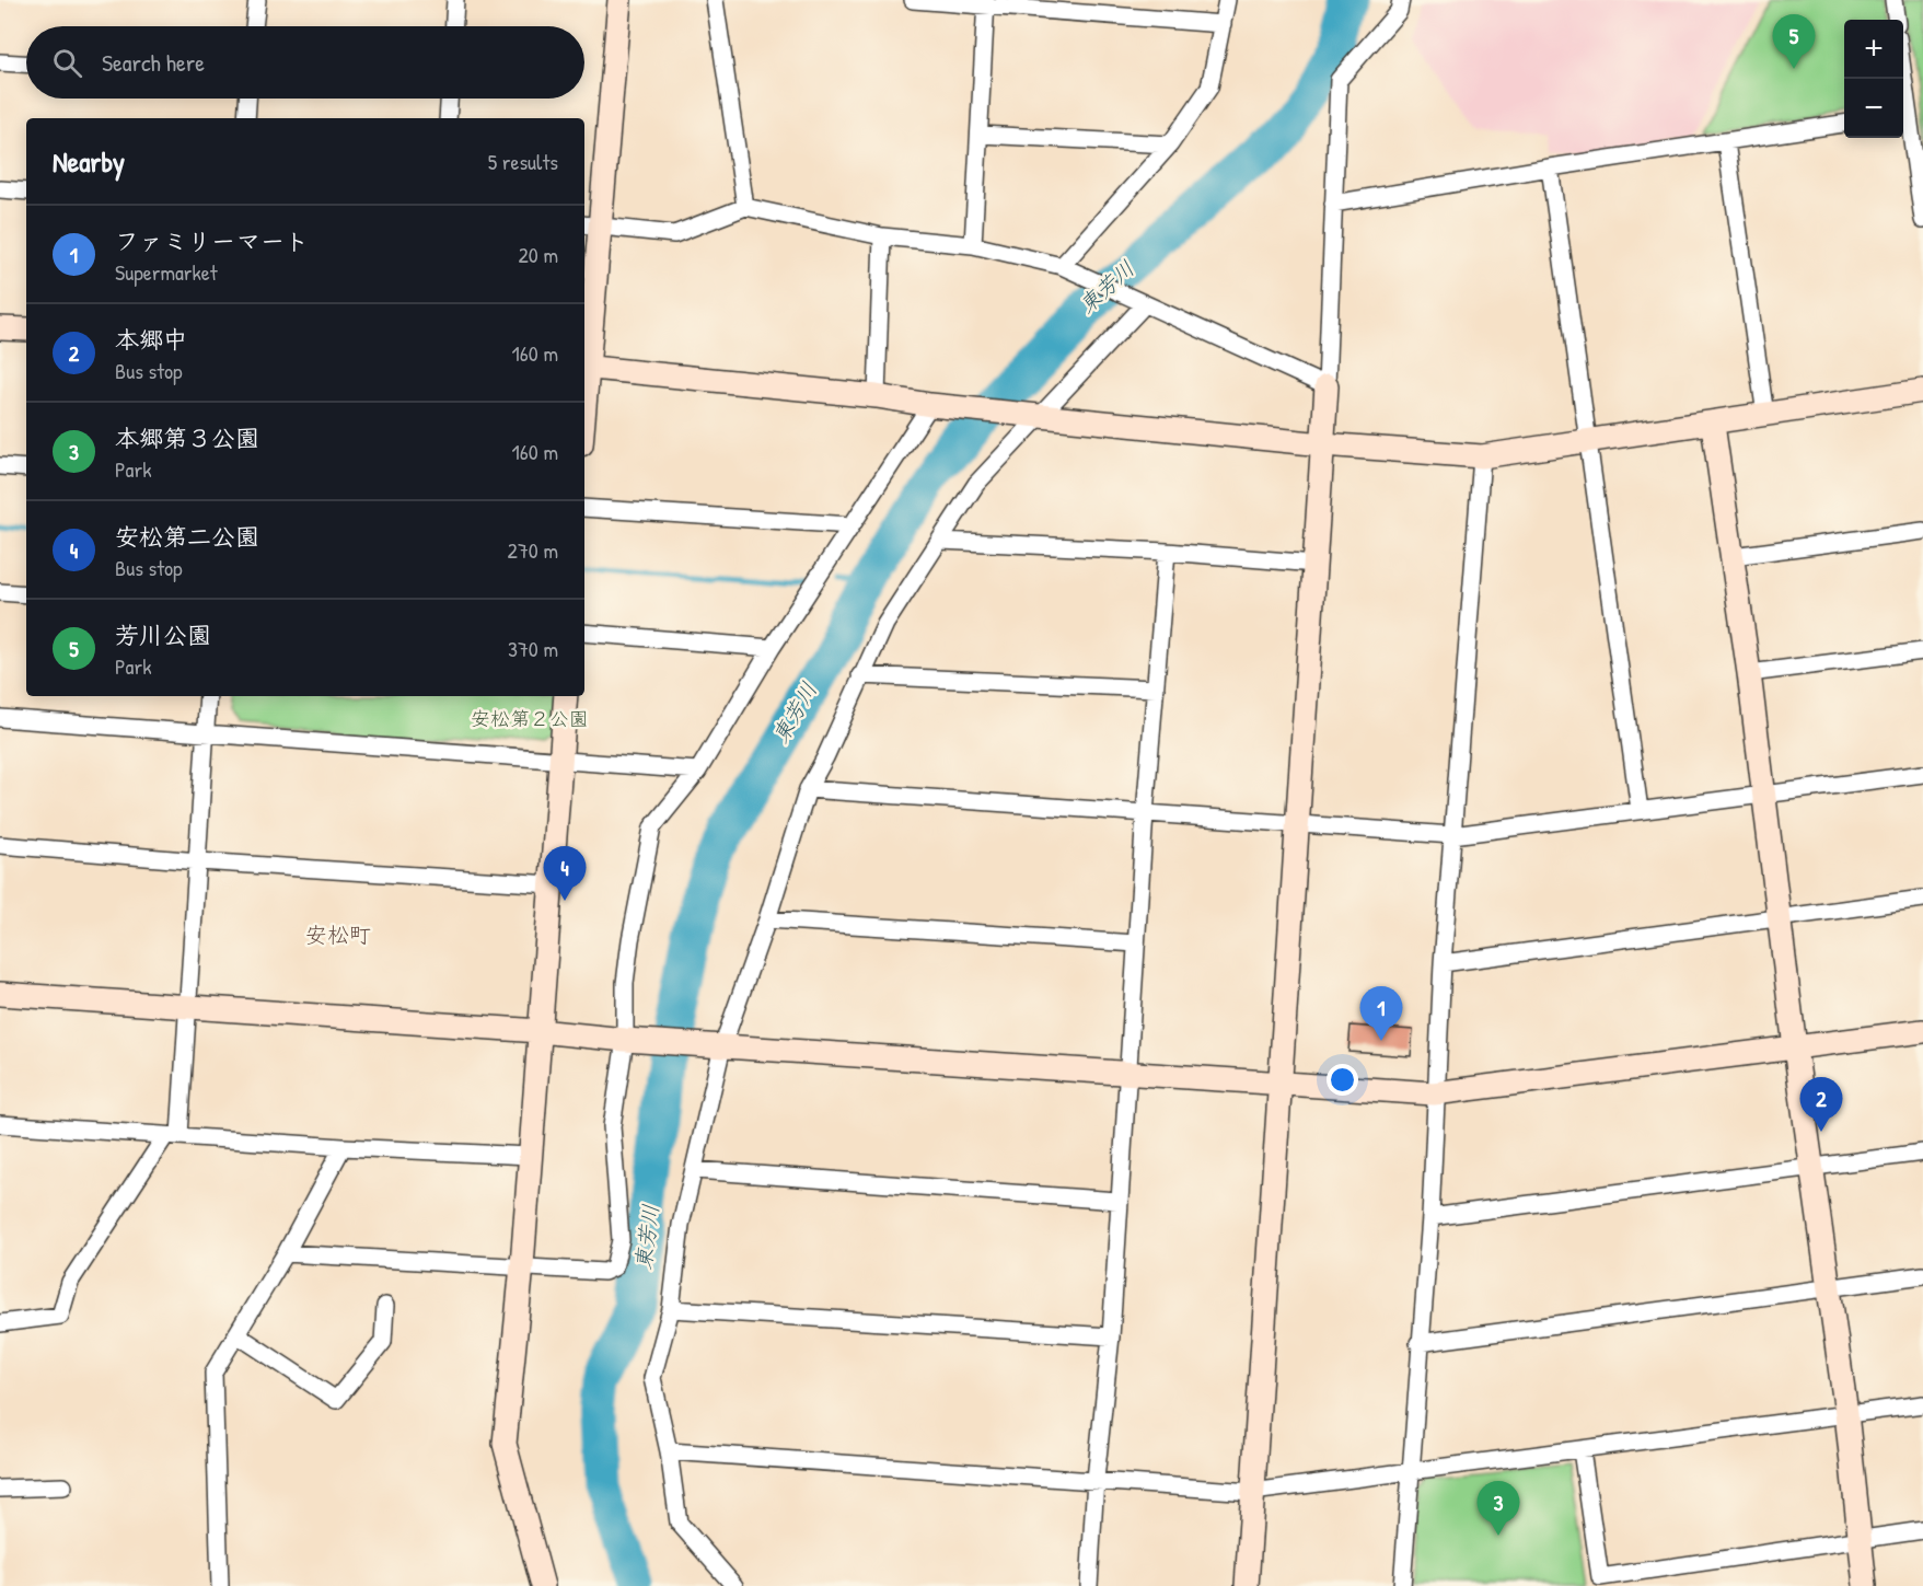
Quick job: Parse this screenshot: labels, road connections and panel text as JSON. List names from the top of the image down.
{
  "districts": ["安松町"],
  "water": ["東芳川"],
  "parks": ["安松第２公園"],
  "page": {
    "pins": [
      "5",
      "4",
      "1",
      "2",
      "3"
    ],
    "map_buttons": ["+", "−"],
    "search": "Search here",
    "heading": ["Nearby", "5 results"],
    "list": [
      {
        "mark": "1",
        "name": "ファミリーマート",
        "note": "Supermarket",
        "value": "20 m"
      },
      {
        "mark": "2",
        "name": "本郷中",
        "note": "Bus stop",
        "value": "160 m"
      },
      {
        "mark": "3",
        "name": "本郷第３公園",
        "note": "Park",
        "value": "160 m"
      },
      {
        "mark": "4",
        "name": "安松第二公園",
        "note": "Bus stop",
        "value": "270 m"
      },
      {
        "mark": "5",
        "name": "芳川公園",
        "note": "Park",
        "value": "370 m"
      }
    ]
  }
}
